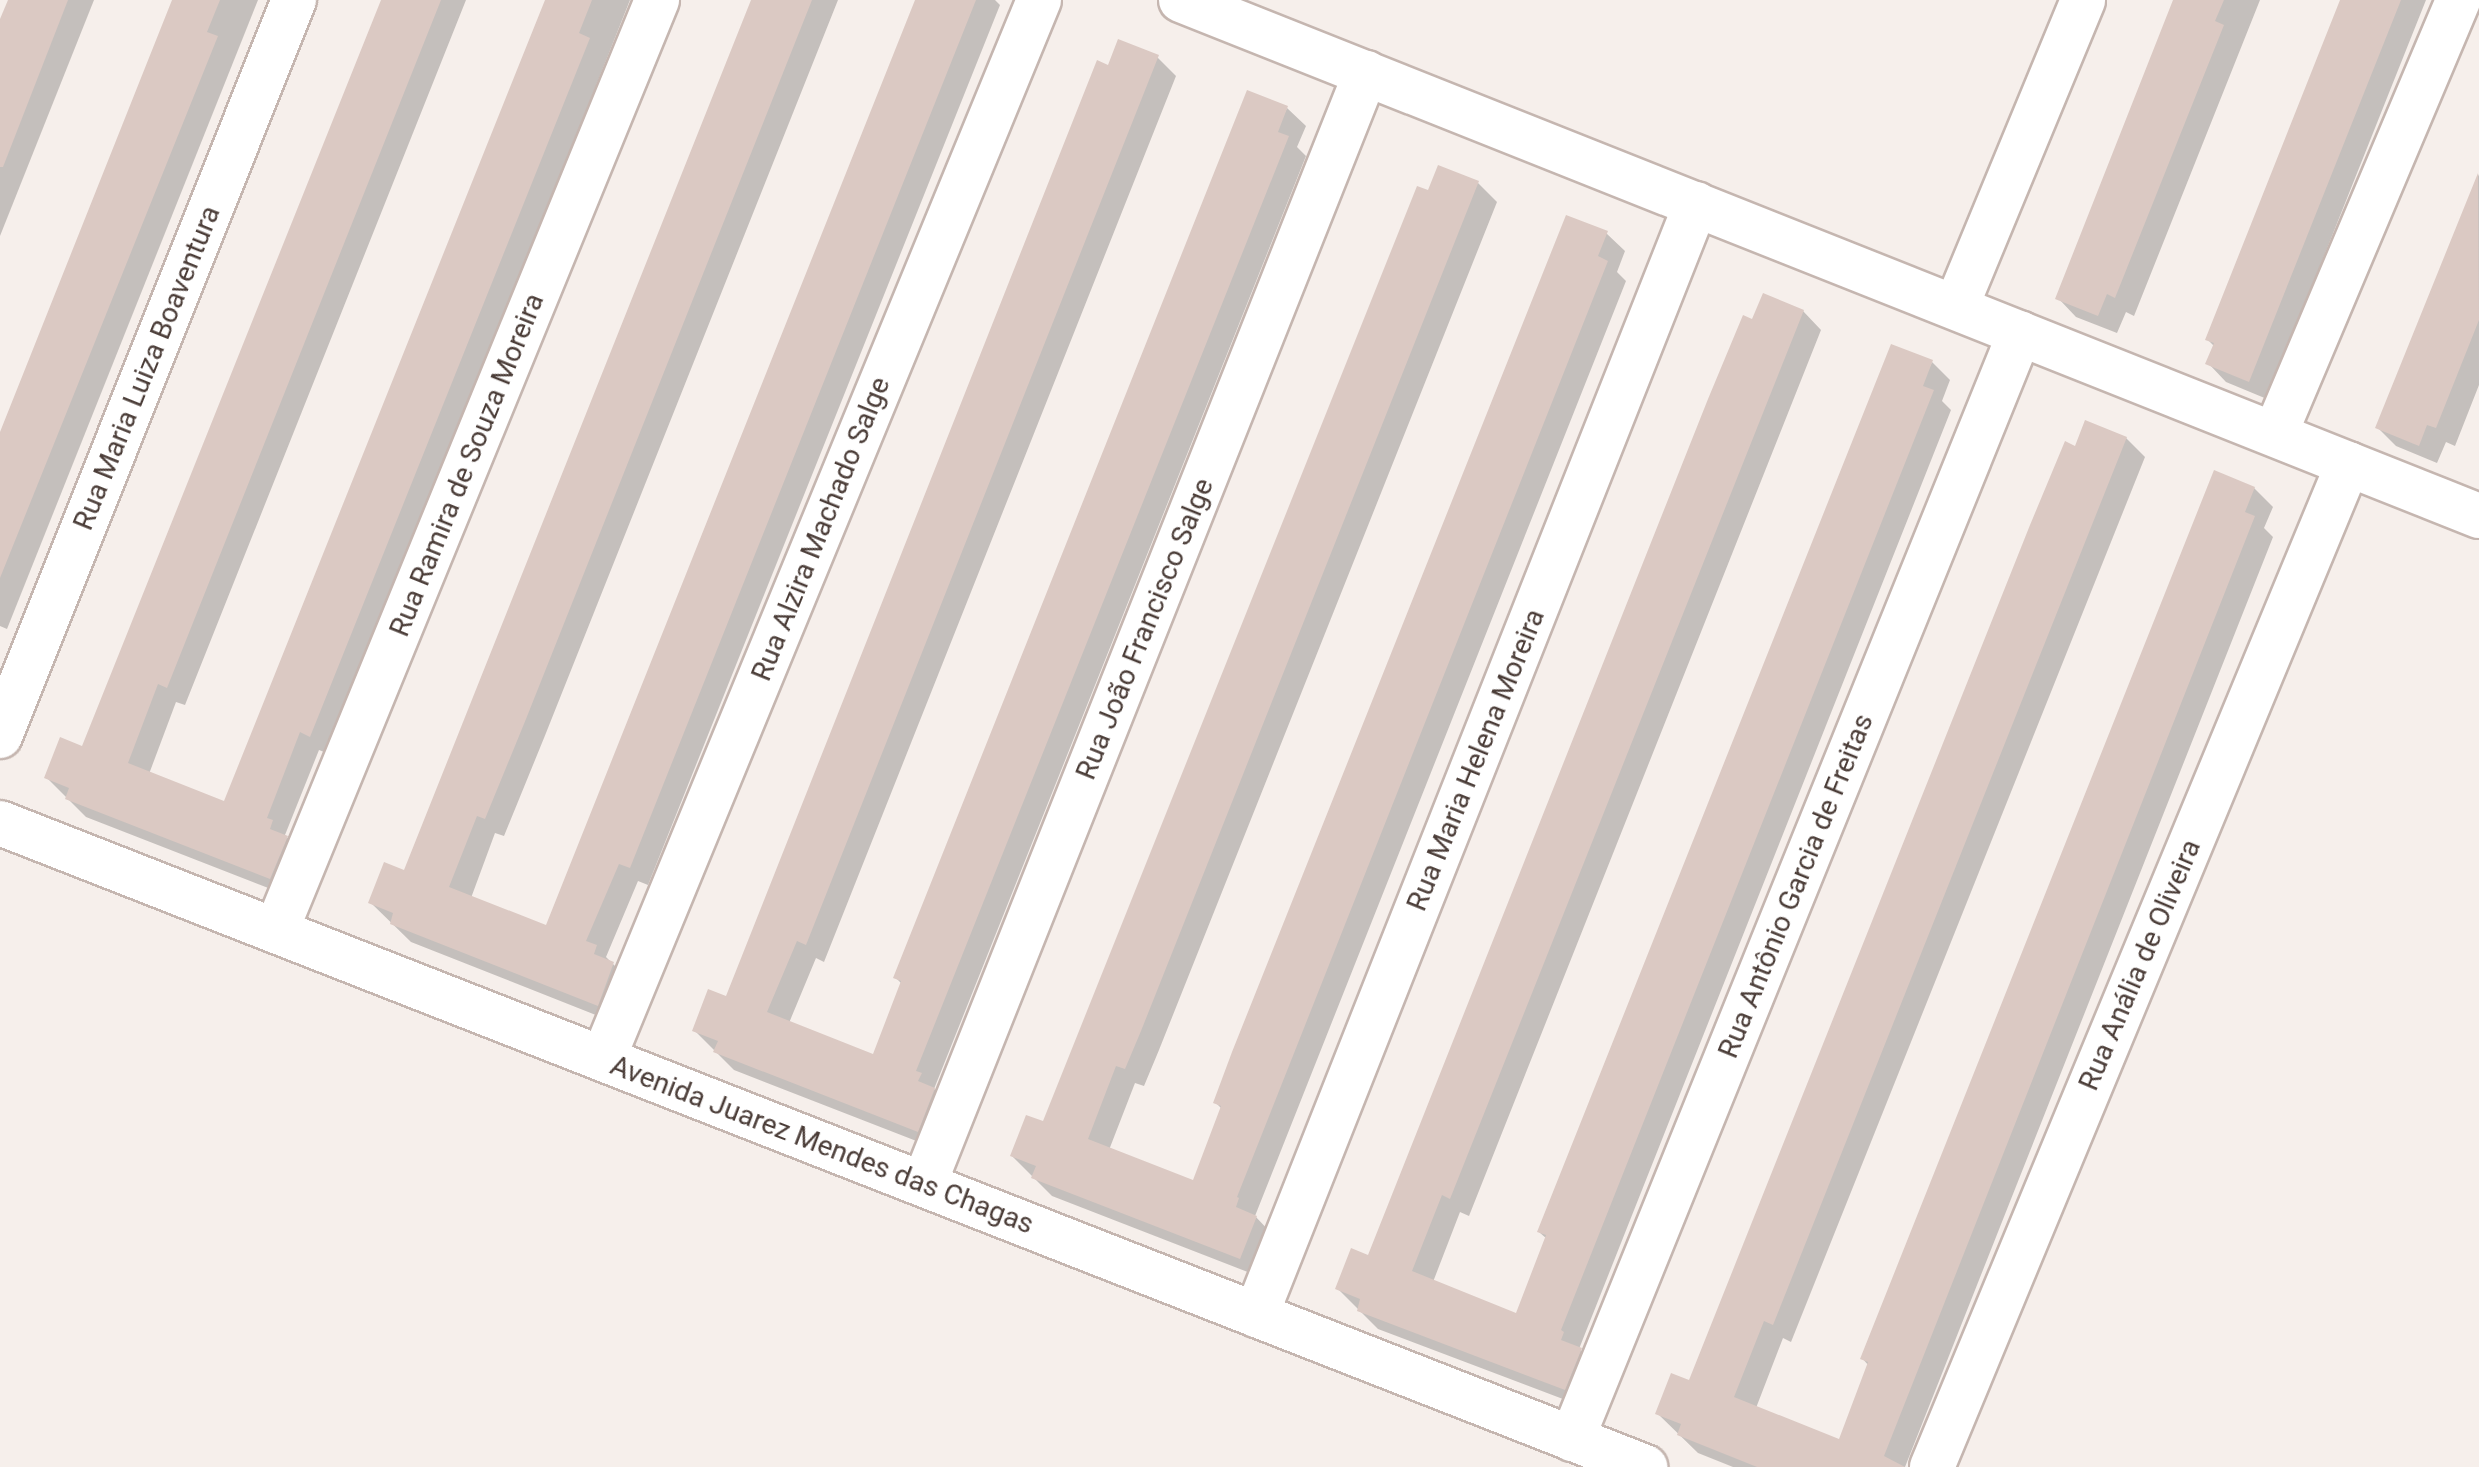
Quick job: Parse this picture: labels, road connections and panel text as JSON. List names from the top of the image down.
{
  "streets": {
    "street": [
      "Rua Maria Luiza Boaventura",
      "Rua Ramira de Souza Moreira",
      "Rua Alzira Machado Salge",
      "Rua João Francisco Salge",
      "Rua Maria Helena Moreira",
      "Rua Antônio Garcia de Freitas",
      "Rua Anália de Oliveira",
      "Avenida Juarez Mendes das Chagas"
    ]
  },
  "crossings": [
    ["Rua Ramira de Souza Moreira", "Avenida Juarez Mendes das Chagas"],
    ["Rua Alzira Machado Salge", "Avenida Juarez Mendes das Chagas"],
    ["Rua João Francisco Salge", "Avenida Juarez Mendes das Chagas"],
    ["Rua Maria Helena Moreira", "Avenida Juarez Mendes das Chagas"],
    ["Rua Antônio Garcia de Freitas", "Avenida Juarez Mendes das Chagas"]
  ]
}
